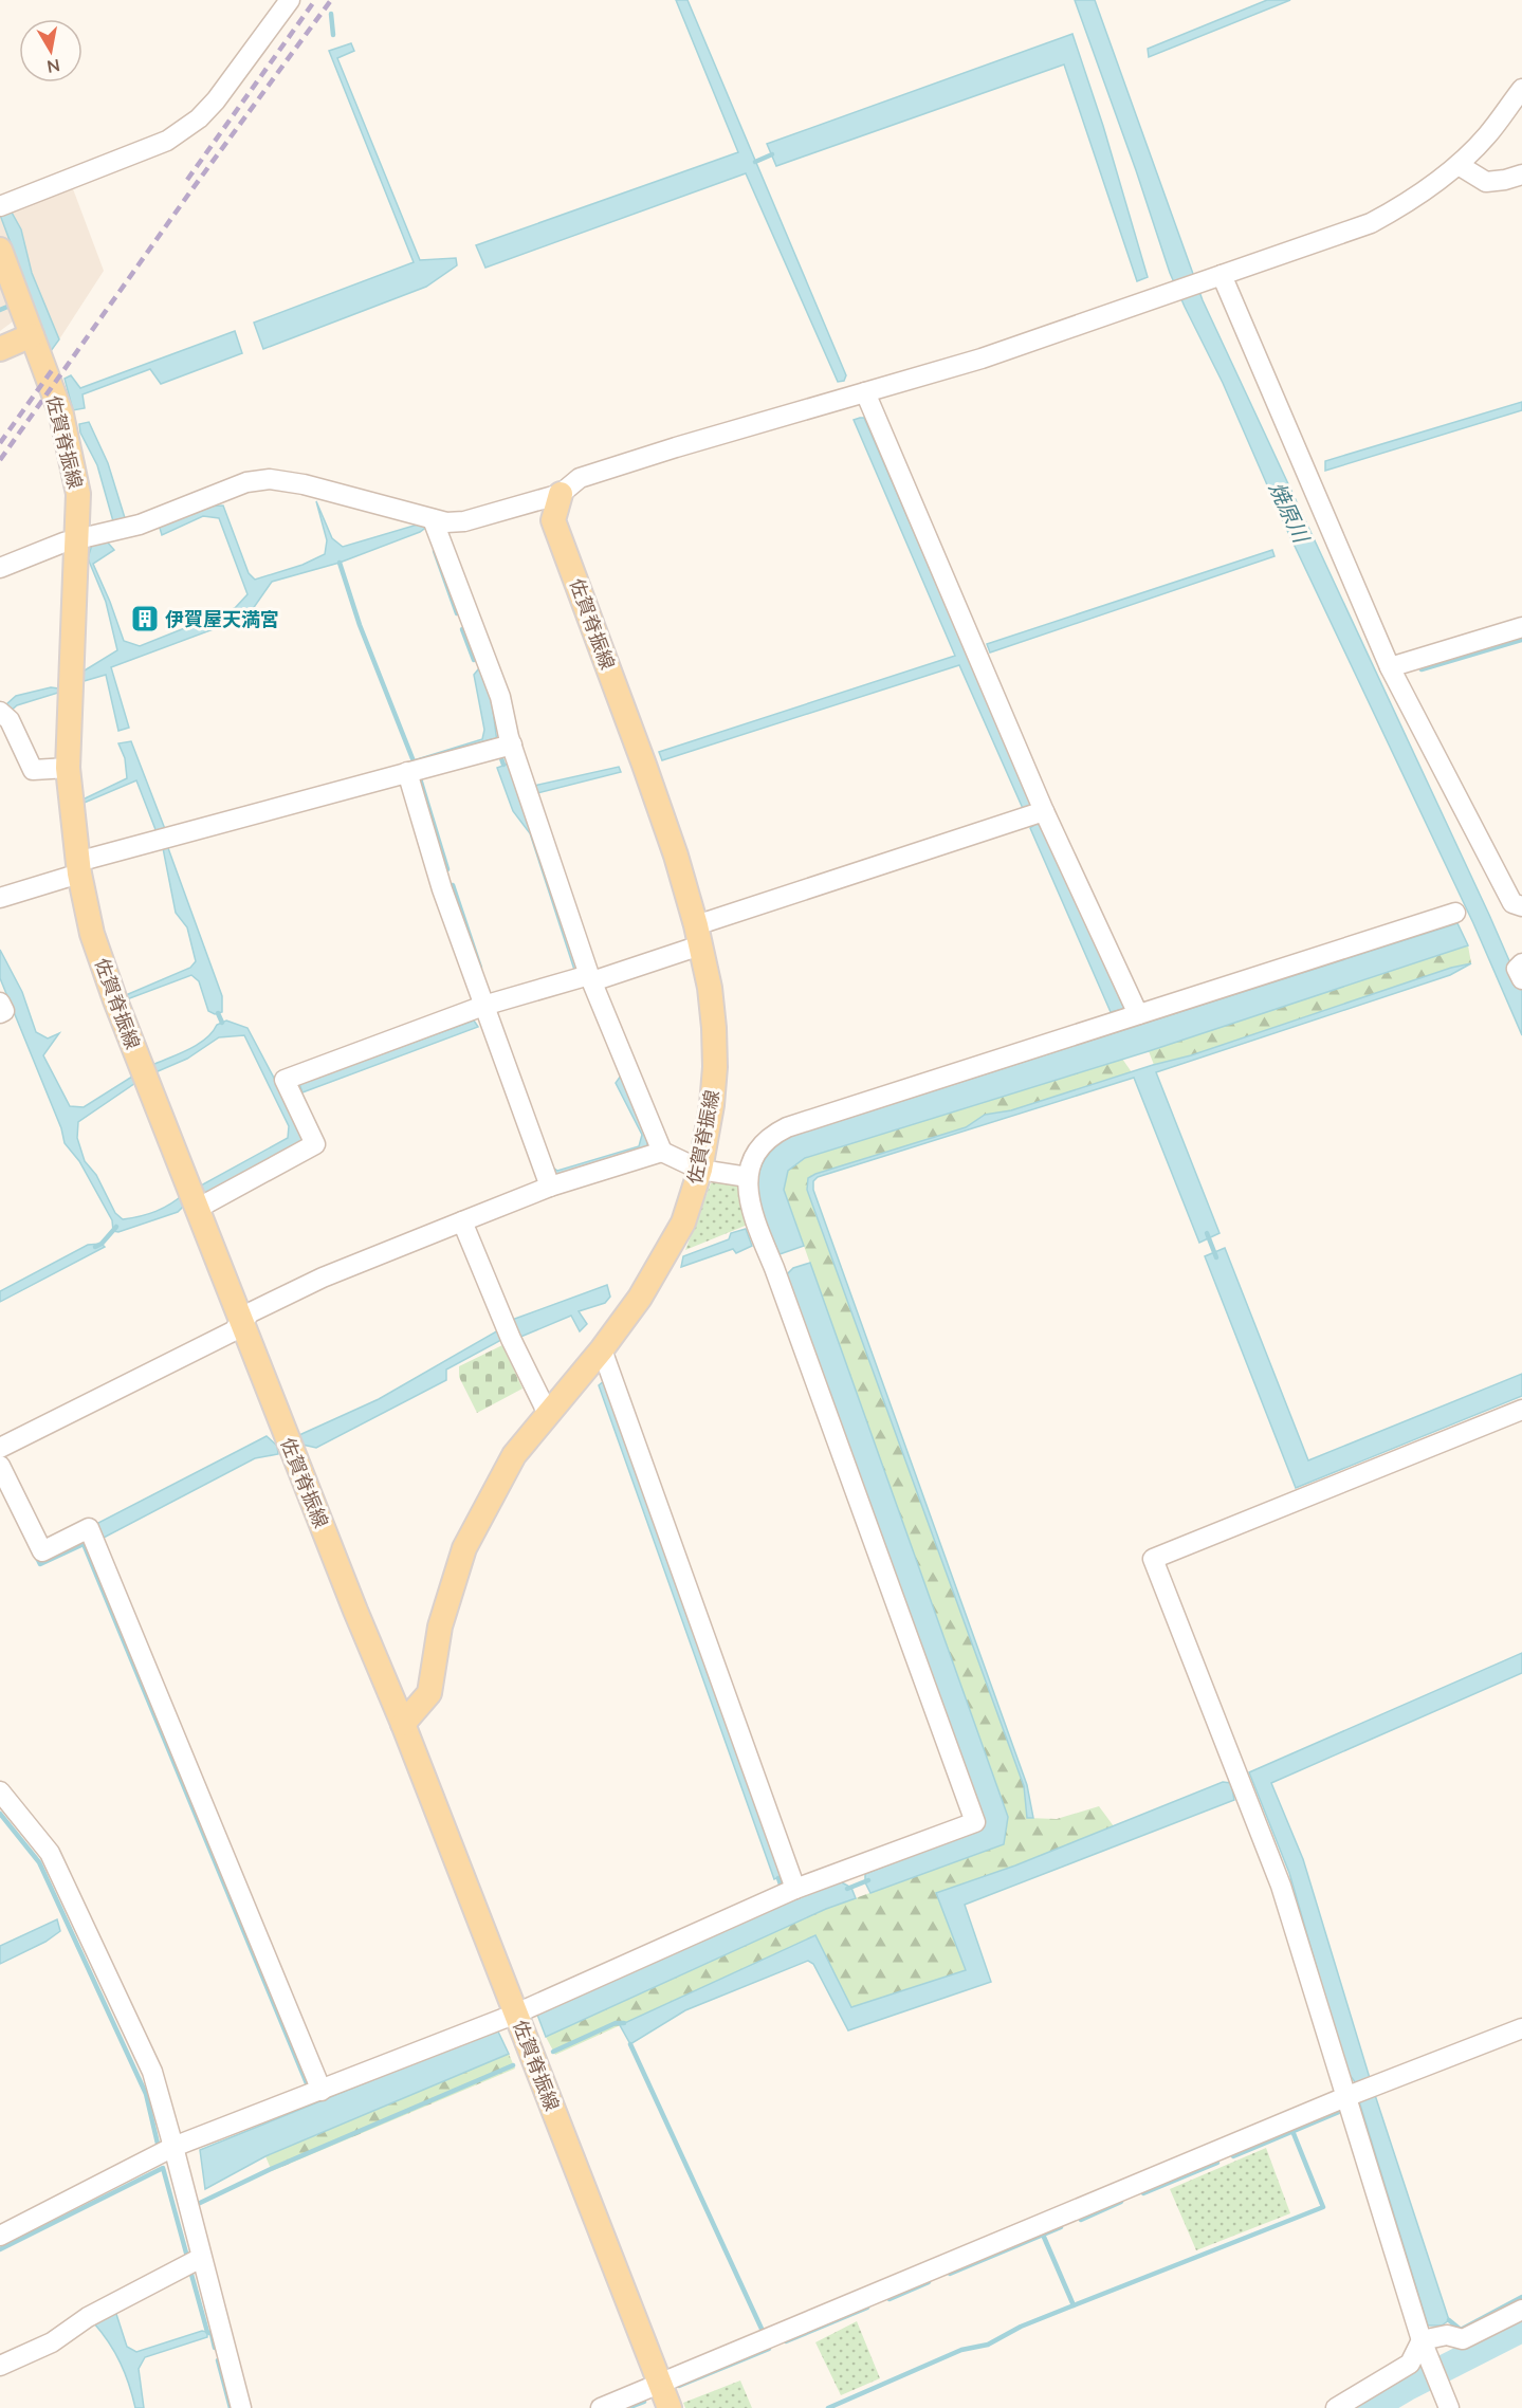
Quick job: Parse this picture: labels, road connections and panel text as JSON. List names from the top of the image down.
{
  "streets": {
    "main road": ["佐賀脊振線"]
  },
  "water": ["焼原川"],
  "places": {
    "building": ["伊賀屋天満宮"]
  },
  "north": "bottom"
}
